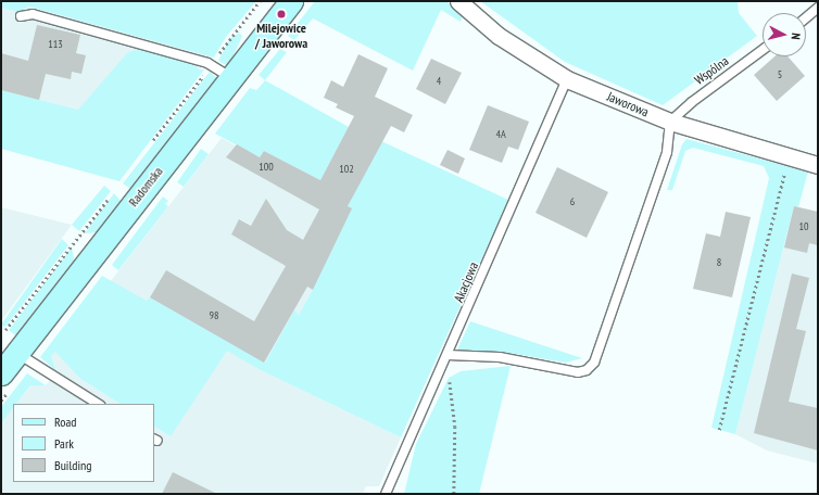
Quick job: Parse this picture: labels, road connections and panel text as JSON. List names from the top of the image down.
{
  "streets": {
    "main road": ["Radomska"],
    "street": ["Jaworowa"],
    "lane": ["Wspólna", "Akacjowa"]
  },
  "crossings": [
    ["Wspólna", "Jaworowa"],
    ["Jaworowa", "Akacjowa"]
  ],
  "places": ["Milejowice / Jaworowa"],
  "house_numbers": [
    "113",
    "5",
    "4",
    "4A",
    "100",
    "102",
    "6",
    "10",
    "8",
    "98"
  ],
  "legend": ["Road", "Park", "Building"],
  "north": "right"
}
